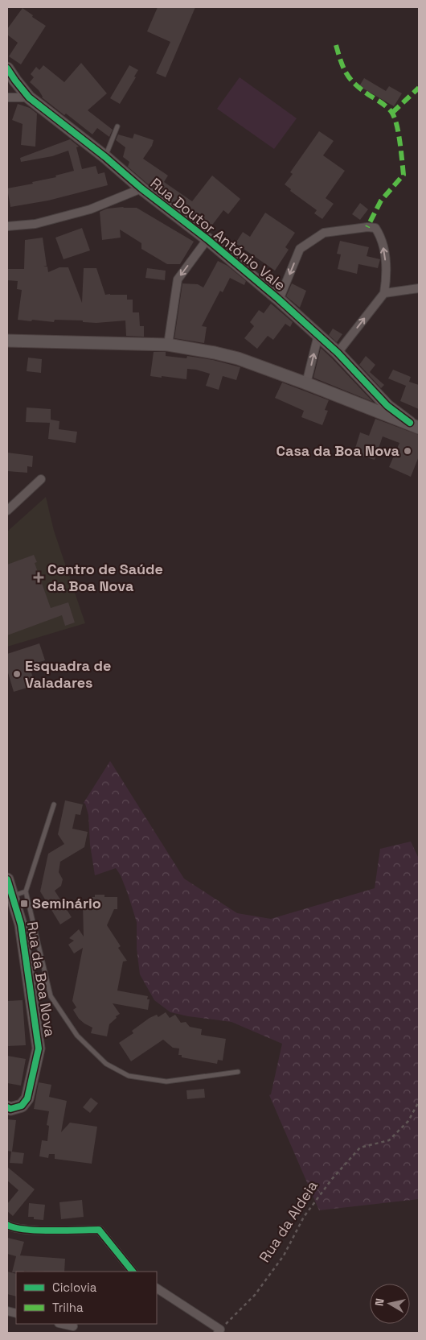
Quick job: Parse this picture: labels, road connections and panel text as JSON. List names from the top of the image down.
{
  "streets": {
    "street": ["Rua Doutor António Vale", "Rua da Boa Nova"],
    "path": ["Rua da Aldeia"]
  },
  "places": {
    "other": ["Casa da Boa Nova", "Esquadra de Valadares"],
    "health": ["Centro de Saúde da Boa Nova"],
    "transit": ["Seminário"]
  },
  "legend": ["Ciclovia", "Trilha"],
  "north": "left"
}
